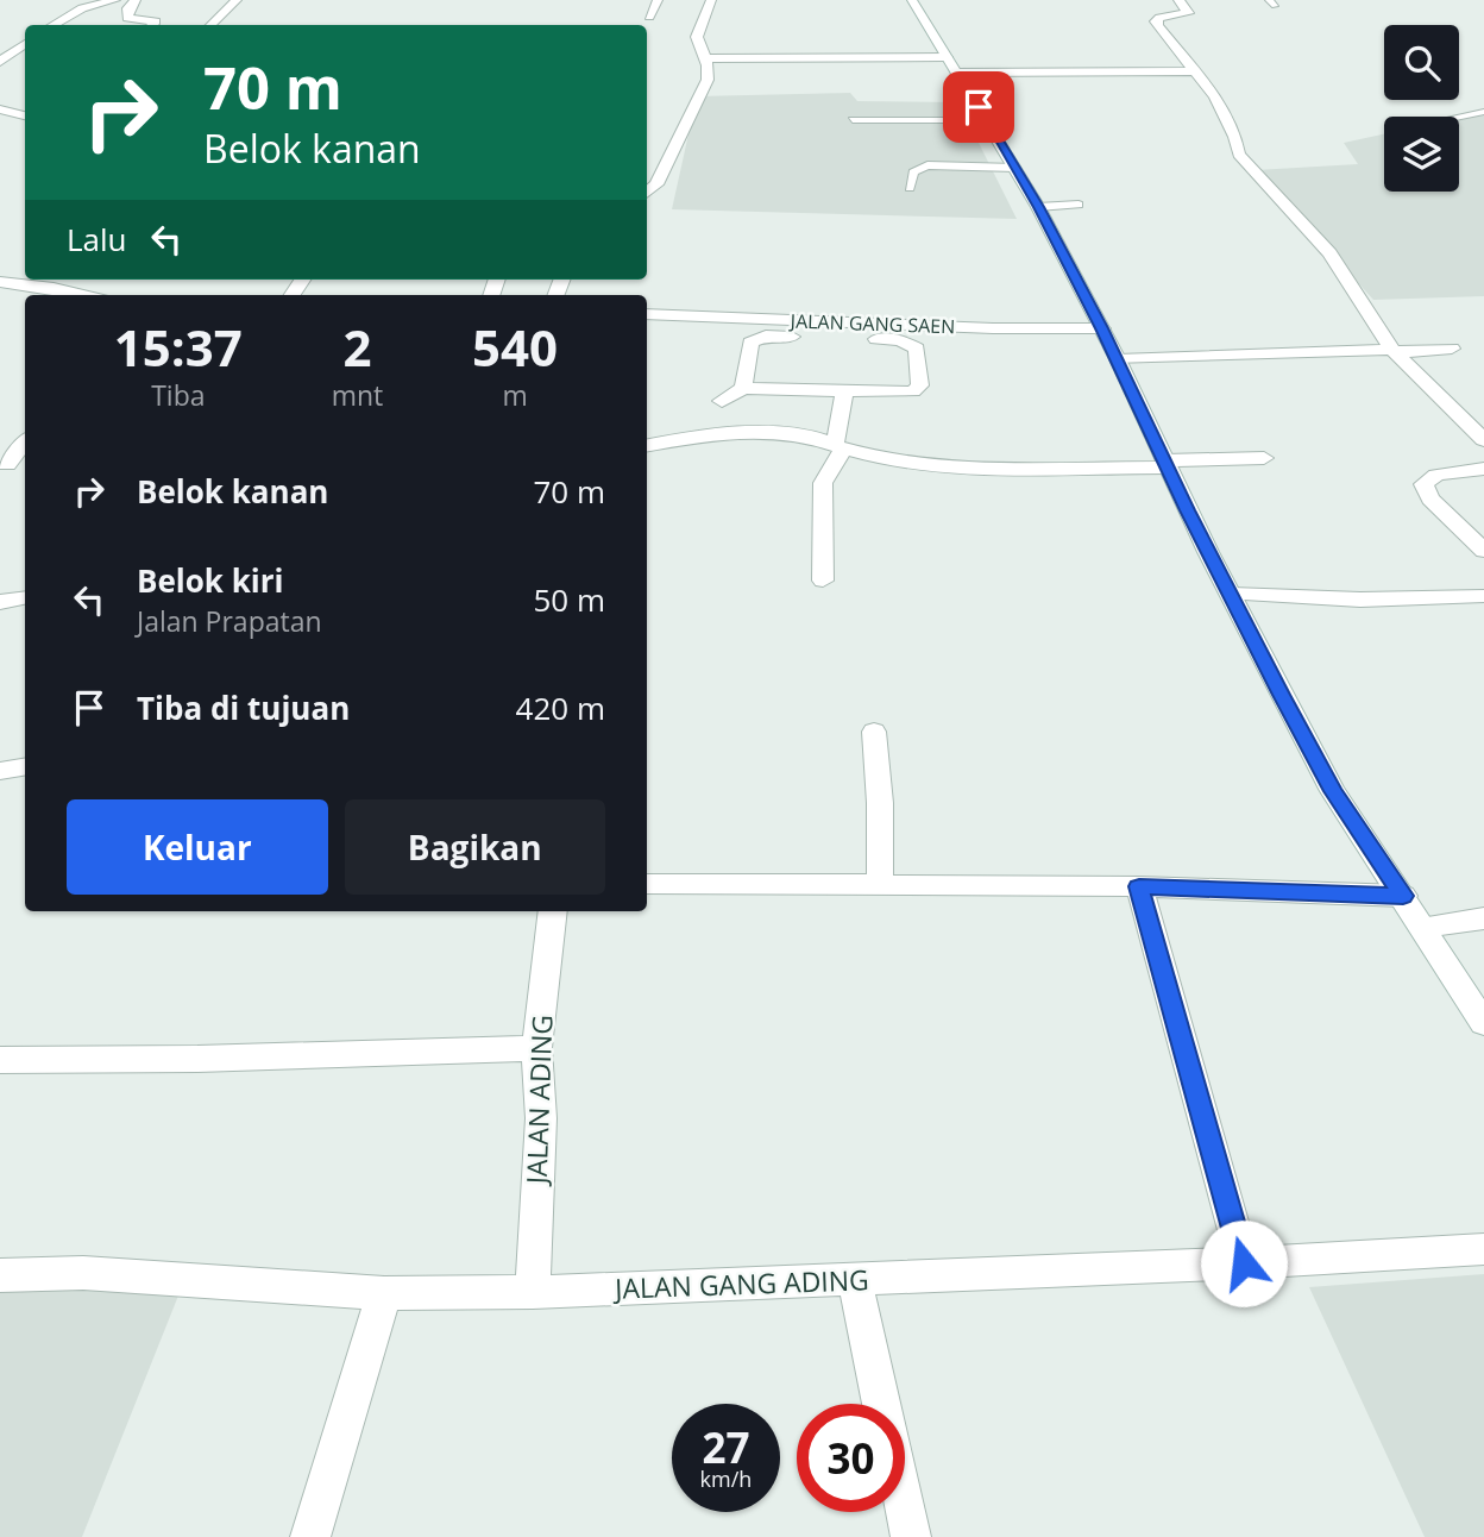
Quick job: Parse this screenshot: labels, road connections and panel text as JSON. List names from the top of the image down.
{
  "streets": {
    "street": ["JALAN GANG SAEN", "JALAN ADING", "JALAN GANG ADING"]
  },
  "crossings": [
    ["JALAN ADING", "JALAN GANG ADING"]
  ],
  "page": {
    "turn": ["70 m", "Belok kanan"],
    "then": "Lalu",
    "eta": [
      "15:37",
      "Tiba",
      "2",
      "mnt",
      "540",
      "m"
    ],
    "list": [
      {
        "name": "Belok kanan",
        "value": "70 m"
      },
      {
        "name": "Belok kiri",
        "note": "Jalan Prapatan",
        "value": "50 m"
      },
      {
        "name": "Tiba di tujuan",
        "value": "420 m"
      }
    ],
    "buttons": ["Keluar", "Bagikan"],
    "speed": "27 km/h",
    "limit": "30"
  }
}
